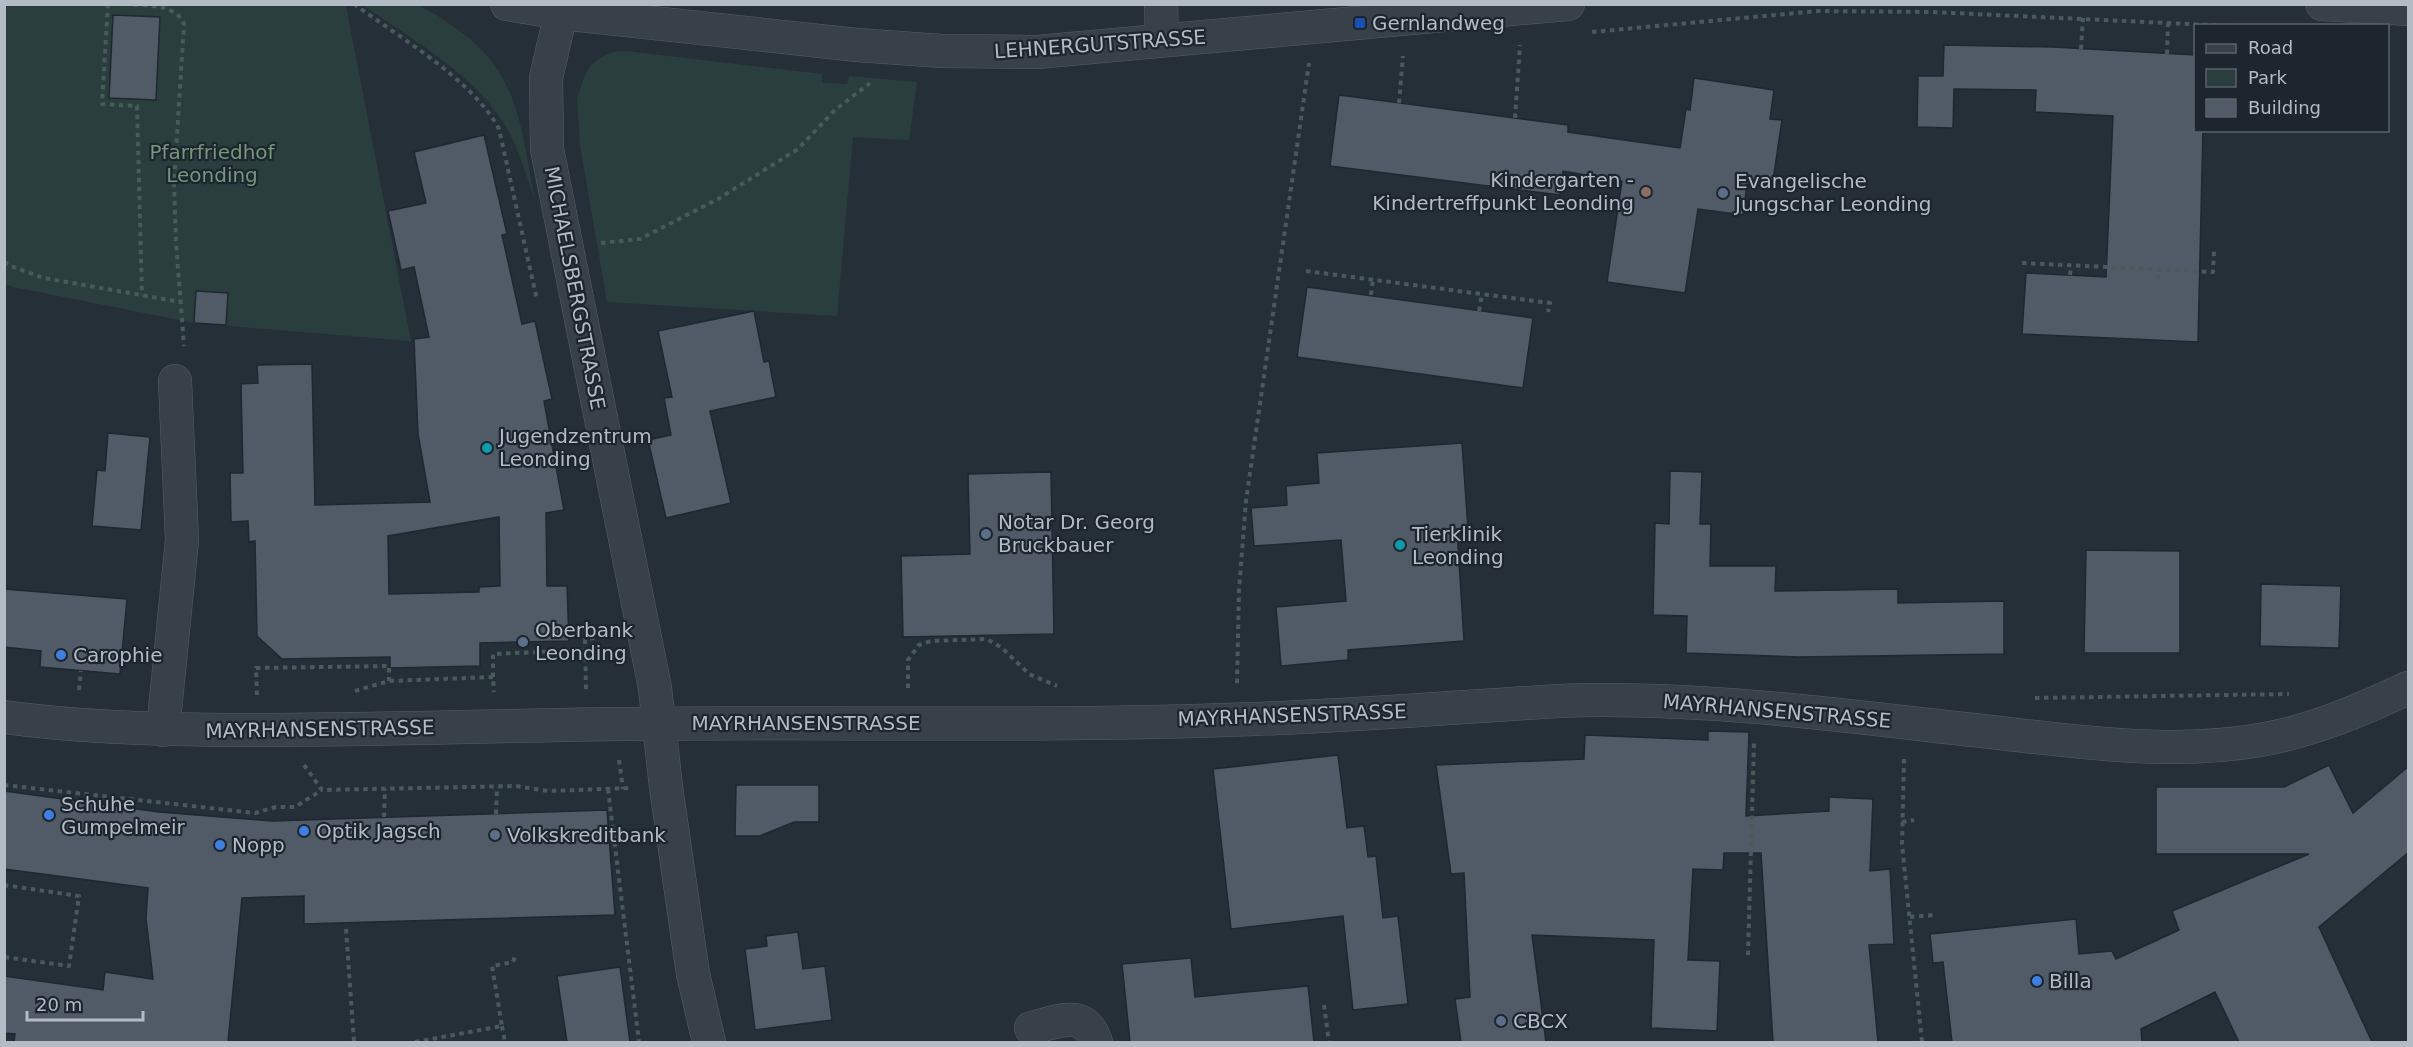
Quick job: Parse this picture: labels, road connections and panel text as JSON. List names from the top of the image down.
{
  "streets": {
    "street": ["LEHNERGUTSTRASSE", "MICHAELSBERGSTRASSE", "MAYRHANSENSTRASSE"]
  },
  "crossings": [
    ["LEHNERGUTSTRASSE", "MICHAELSBERGSTRASSE"],
    ["MICHAELSBERGSTRASSE", "MAYRHANSENSTRASSE"]
  ],
  "parks": ["Pfarrfriedhof Leonding"],
  "places": {
    "transit": ["Gernlandweg"],
    "other": [
      "Kindergarten - Kindertreffpunkt Leonding",
      "Evangelische Jungschar Leonding",
      "Jugendzentrum Leonding",
      "Notar Dr. Georg Bruckbauer",
      "Tierklinik Leonding",
      "Oberbank Leonding",
      "Carophie",
      "Schuhe Gumpelmeir",
      "Optik Jagsch",
      "Volkskreditbank",
      "Nopp",
      "Billa",
      "CBCX"
    ]
  },
  "legend": ["Road", "Park", "Building"],
  "scale_bar": "20 m"
}
